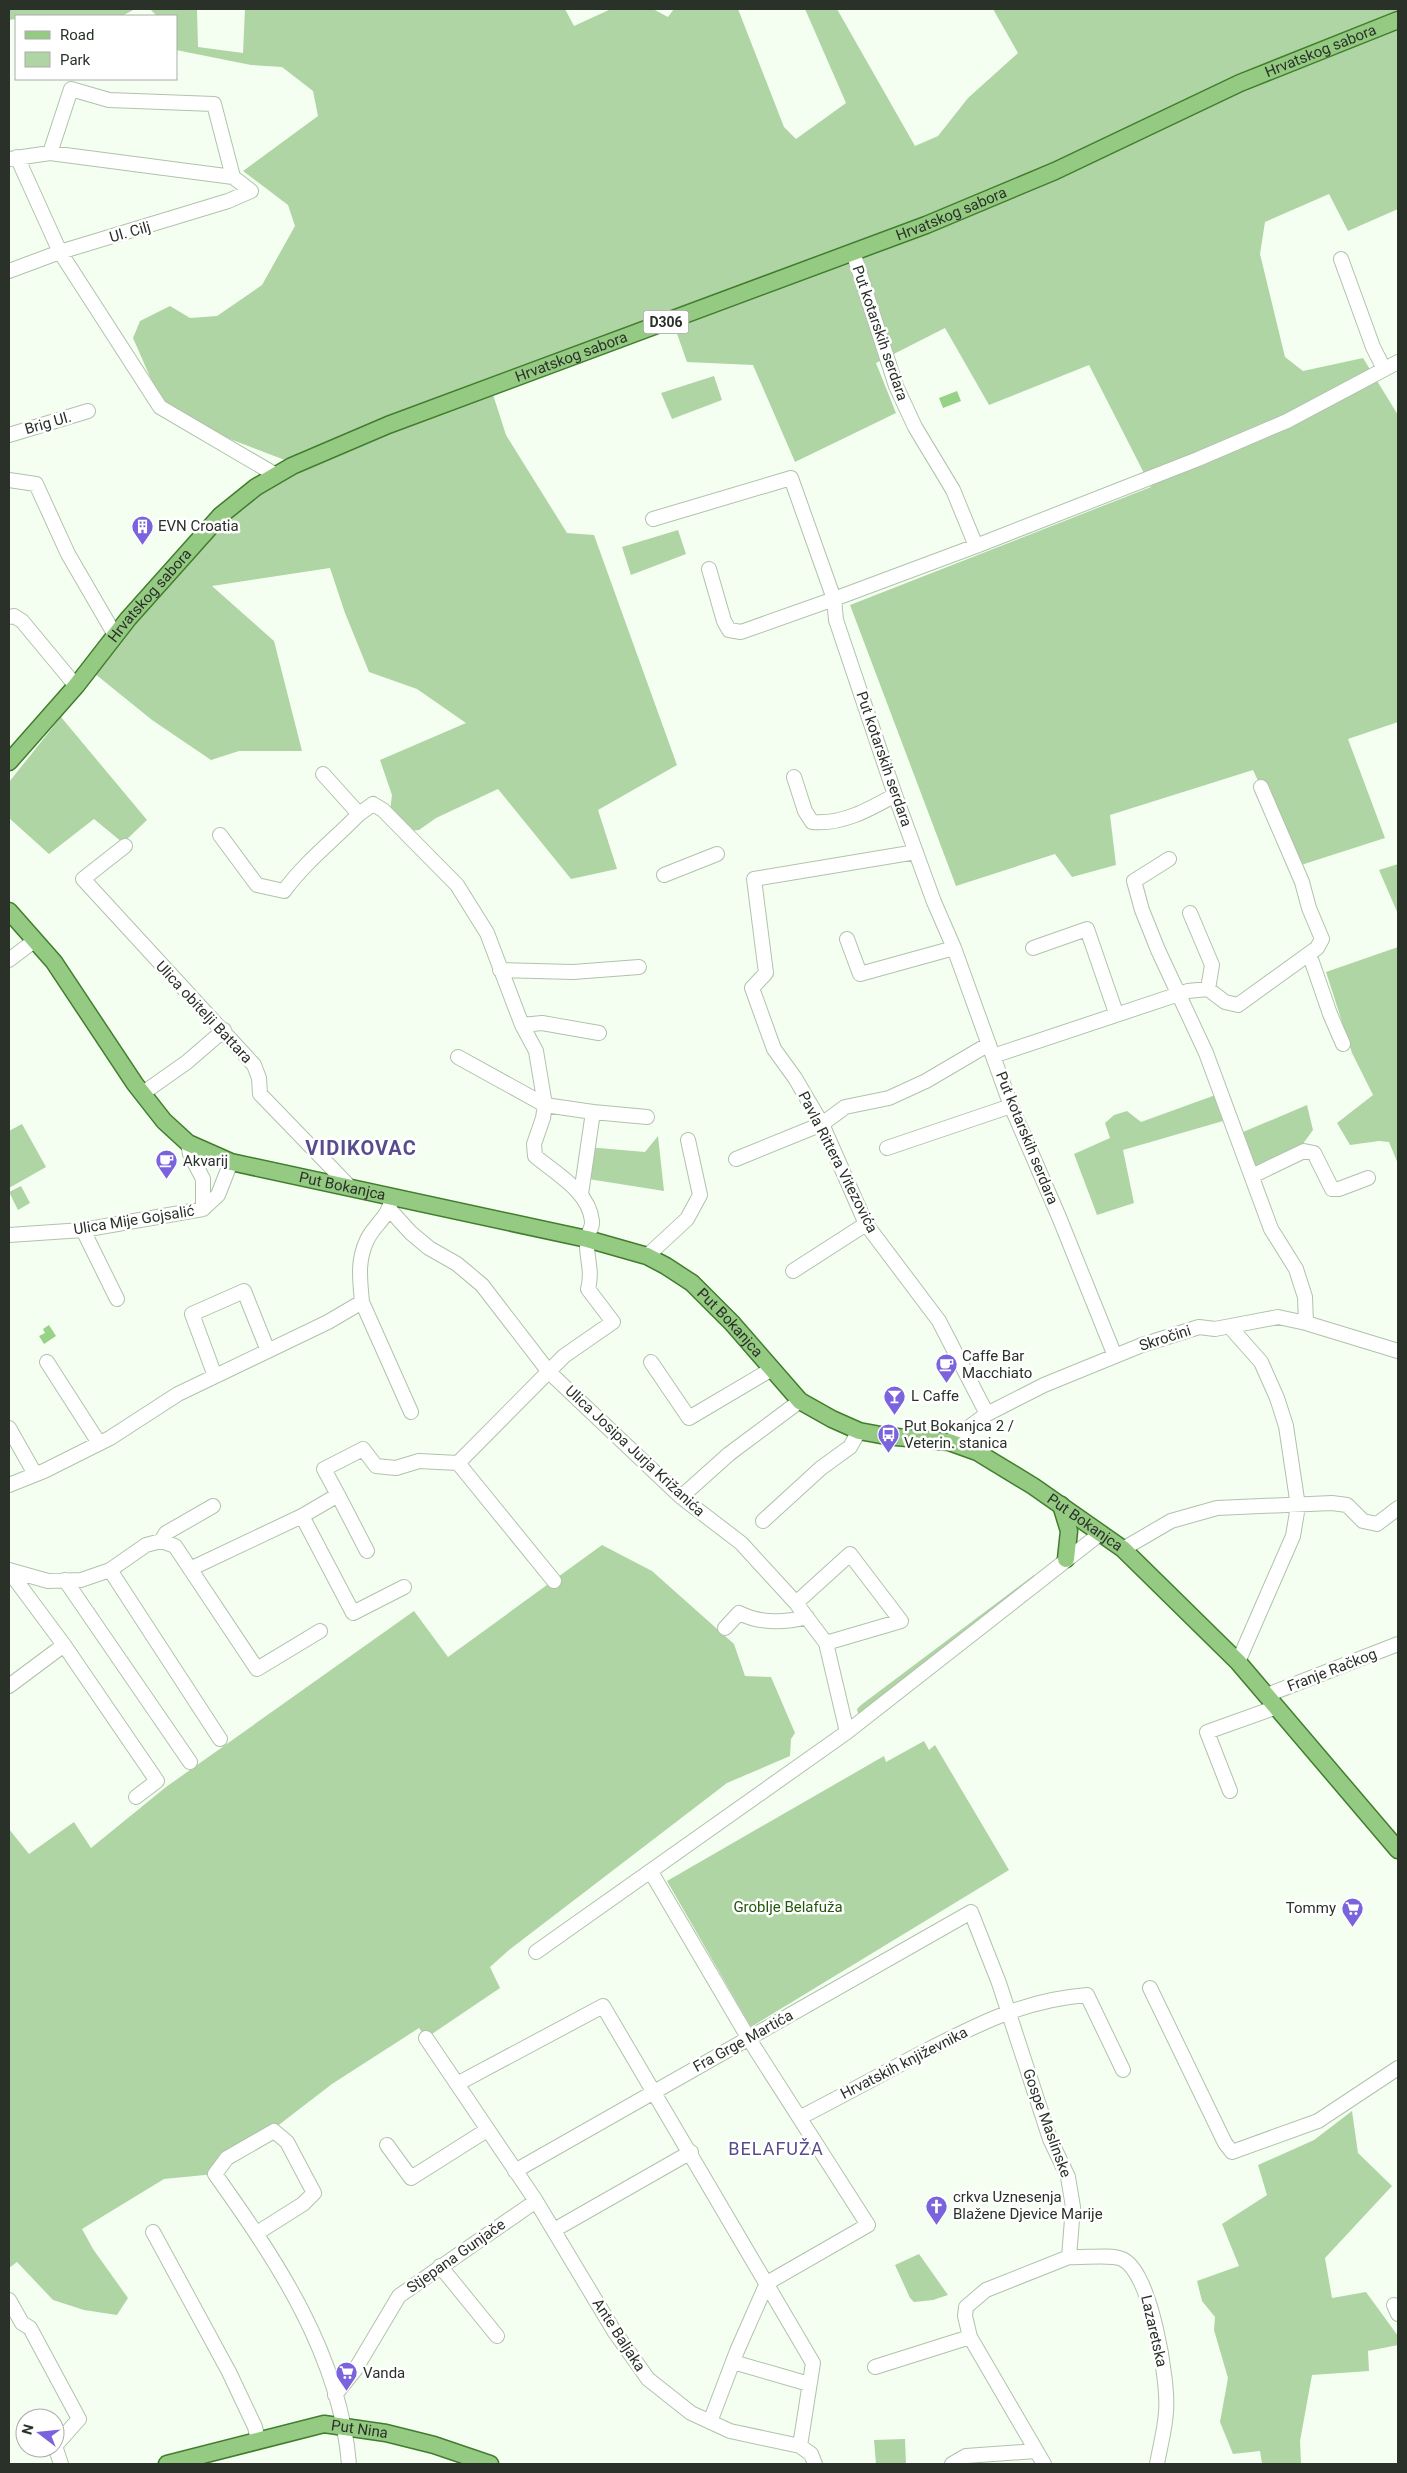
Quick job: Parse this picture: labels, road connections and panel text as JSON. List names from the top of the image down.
{
  "streets": {
    "main road": [
      "Hrvatskog sabora",
      "D306",
      "Put Bokanjca",
      "Put Nina"
    ],
    "street": [
      "Ul. Cilj",
      "Put kotarskih serdara",
      "Brig Ul.",
      "Ulica obitelji Battara",
      "Pavla Rittera Vitezovića",
      "Ulica Mije Gojsalić",
      "Skročini",
      "Ulica Josipa Jurja Križanića",
      "Franje Račkog",
      "Fra Grge Martića",
      "Hrvatskih književnika",
      "Gospe Maslinske",
      "Stjepana Gunjače",
      "Lazaretska",
      "Ante Baljaka"
    ]
  },
  "crossings": [
    ["Hrvatskog sabora", "Put kotarskih serdara"],
    ["Put kotarskih serdara", "Pavla Rittera Vitezovića"],
    ["Put kotarskih serdara", "Skročini"],
    ["Ulica obitelji Battara", "Put Bokanjca"],
    ["Pavla Rittera Vitezovića", "Skročini"],
    ["Put Bokanjca", "Ulica Mije Gojsalić"],
    ["Put Bokanjca", "Skročini"],
    ["Put Bokanjca", "Ulica Josipa Jurja Križanića"],
    ["Put Bokanjca", "Franje Račkog"],
    ["Fra Grge Martića", "Gospe Maslinske"],
    ["Fra Grge Martića", "Ante Baljaka"],
    ["Hrvatskih književnika", "Gospe Maslinske"],
    ["Gospe Maslinske", "Lazaretska"],
    ["Stjepana Gunjače", "Ante Baljaka"]
  ],
  "districts": ["VIDIKOVAC", "BELAFUŽA"],
  "parks": ["Groblje Belafuža"],
  "places": {
    "building": ["EVN Croatia"],
    "cafe": ["Akvarij", "Caffe Bar Macchiato"],
    "bar": ["L Caffe"],
    "bus stop": ["Put Bokanjca 2 / Veterin. stanica"],
    "supermarket": ["Tommy", "Vanda"],
    "church": ["crkva Uznesenja Blažene Djevice Marije"]
  },
  "legend": ["Road", "Park"],
  "north": "left"
}
